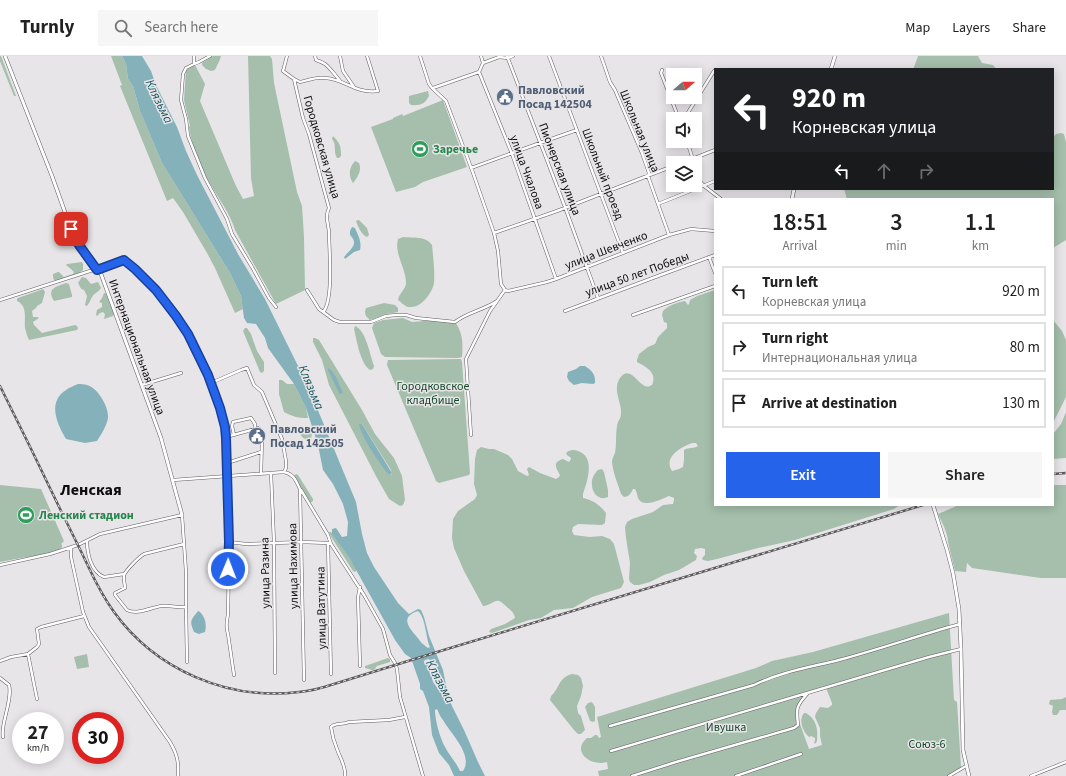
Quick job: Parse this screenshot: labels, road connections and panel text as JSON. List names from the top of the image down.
{
  "streets": {
    "street": [
      "Школьная улица",
      "Городковская улица",
      "Пионерская улица",
      "улица Чкалова",
      "Школьный проезд",
      "улица Шевченко",
      "улица 50 лет Победы",
      "Интернациональная улица",
      "улица Нахимова",
      "улица Разина",
      "улица Ватутина"
    ]
  },
  "crossings": [
    ["Школьная улица", "улица Шевченко"],
    ["Пионерская улица", "улица Шевченко"],
    ["Пионерская улица", "улица 50 лет Победы"],
    ["улица Чкалова", "улица Шевченко"],
    ["Школьный проезд", "улица Шевченко"]
  ],
  "districts": ["Ленская"],
  "water": ["Клязьма"],
  "parks": ["Городковское кладбище", "Ивушка", "Союз-6"],
  "places": {
    "public building": ["Павловский Посад 142504", "Павловский Посад 142505"],
    "sports": ["Заречье", "Ленский стадион"]
  },
  "north": "right",
  "page": {
    "header": "Turnly",
    "search": "Search here",
    "nav": ["Map", "Layers", "Share"],
    "turn": ["920 m", "Корневская улица"],
    "eta": [
      "18:51",
      "Arrival",
      "3",
      "min",
      "1.1",
      "km"
    ],
    "list": [
      {
        "name": "Turn left",
        "note": "Корневская улица",
        "value": "920 m"
      },
      {
        "name": "Turn right",
        "note": "Интернациональная улица",
        "value": "80 m"
      },
      {
        "name": "Arrive at destination",
        "value": "130 m"
      }
    ],
    "buttons": ["Exit", "Share"],
    "speed": "27 km/h",
    "limit": "30"
  }
}
